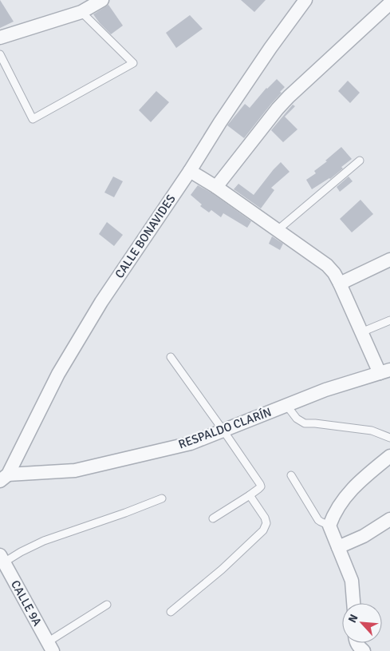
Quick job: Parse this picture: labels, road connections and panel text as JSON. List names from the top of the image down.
{
  "streets": {
    "street": ["CALLE BONAVIDES", "RESPALDO CLARÍN", "CALLE 9A"]
  },
  "crossings": [
    ["CALLE BONAVIDES", "RESPALDO CLARÍN"]
  ],
  "north": "top left"
}
